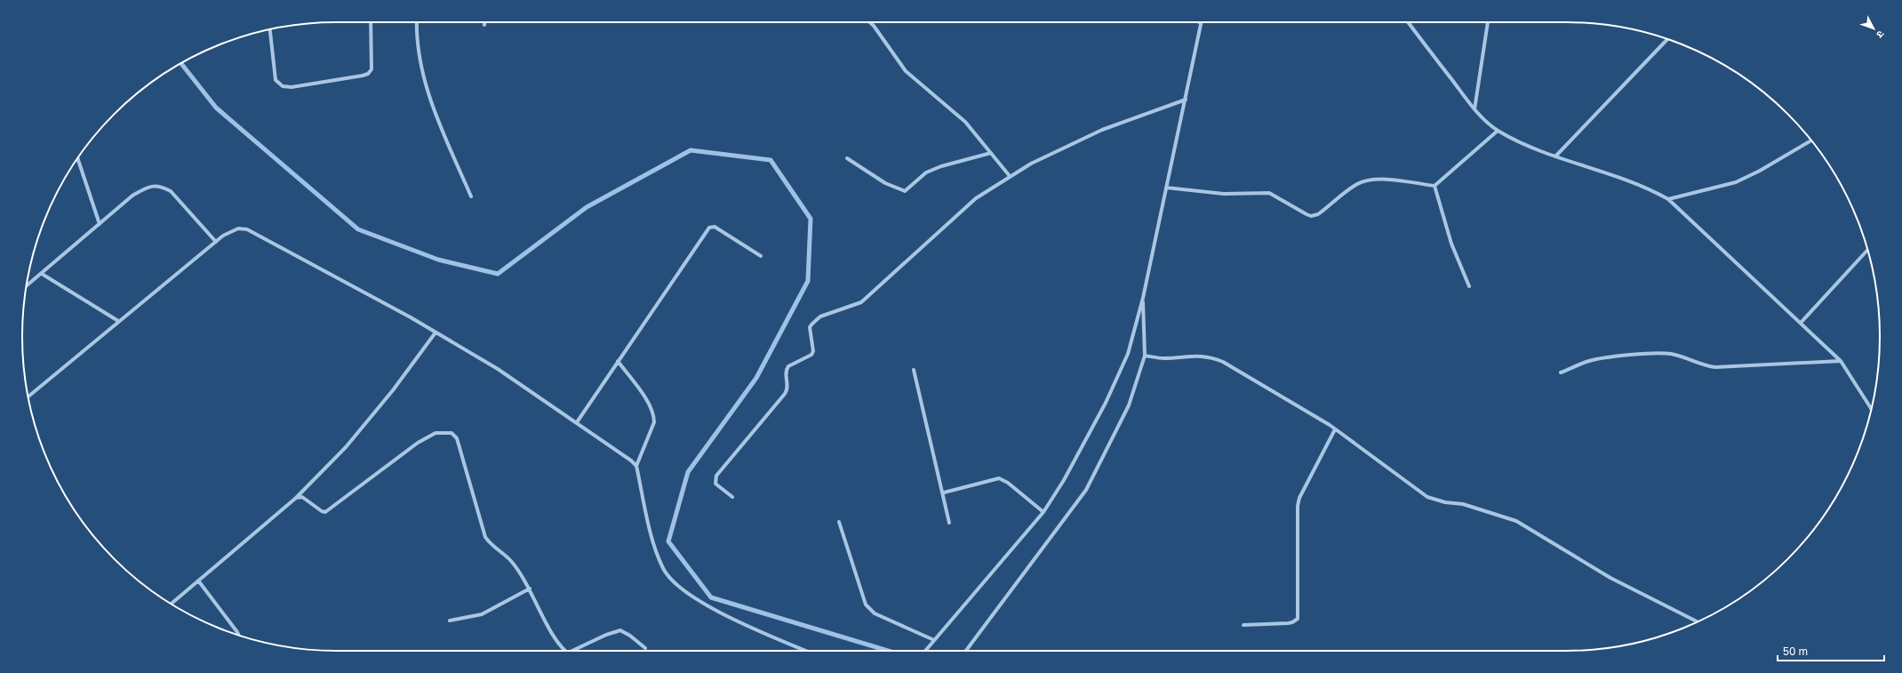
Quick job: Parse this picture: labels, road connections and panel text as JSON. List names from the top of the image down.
{
  "scale_bar": "50 m",
  "north": "bottom right"
}
